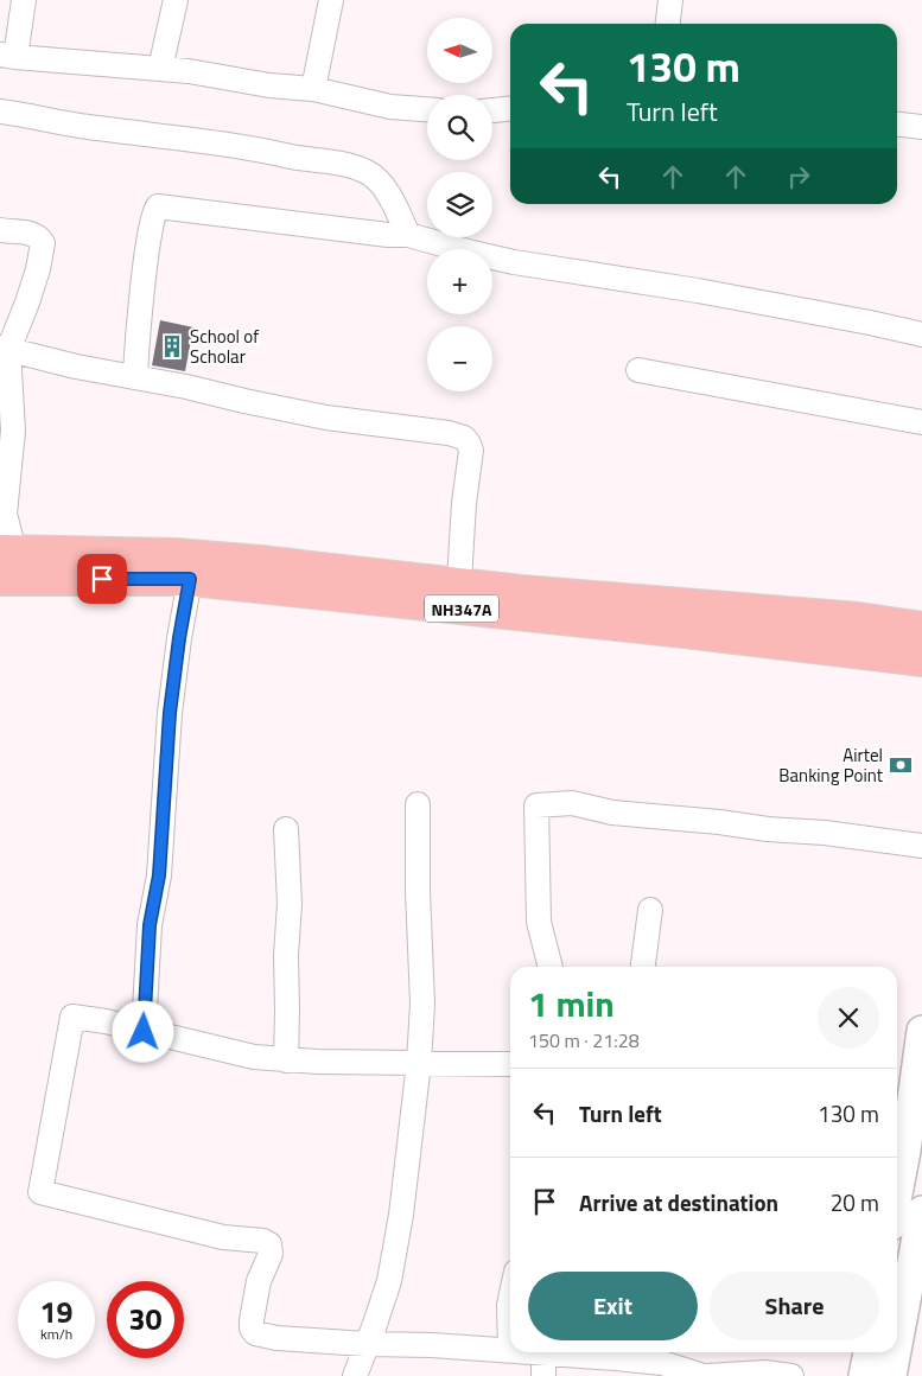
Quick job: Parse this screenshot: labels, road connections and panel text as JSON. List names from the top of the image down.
{
  "streets": {
    "highway": ["NH347A"]
  },
  "places": {
    "building": ["School of Scholar"],
    "bank": ["Airtel Banking Point"]
  },
  "north": "left",
  "page": {
    "map_buttons": ["+", "−"],
    "turn": ["130 m", "Turn left"],
    "heading": ["1 min", "150 m · 21:28"],
    "list": [
      {
        "name": "Turn left",
        "value": "130 m"
      },
      {
        "name": "Arrive at destination",
        "value": "20 m"
      }
    ],
    "buttons": ["Exit", "Share"],
    "speed": "19 km/h",
    "limit": "30"
  }
}
